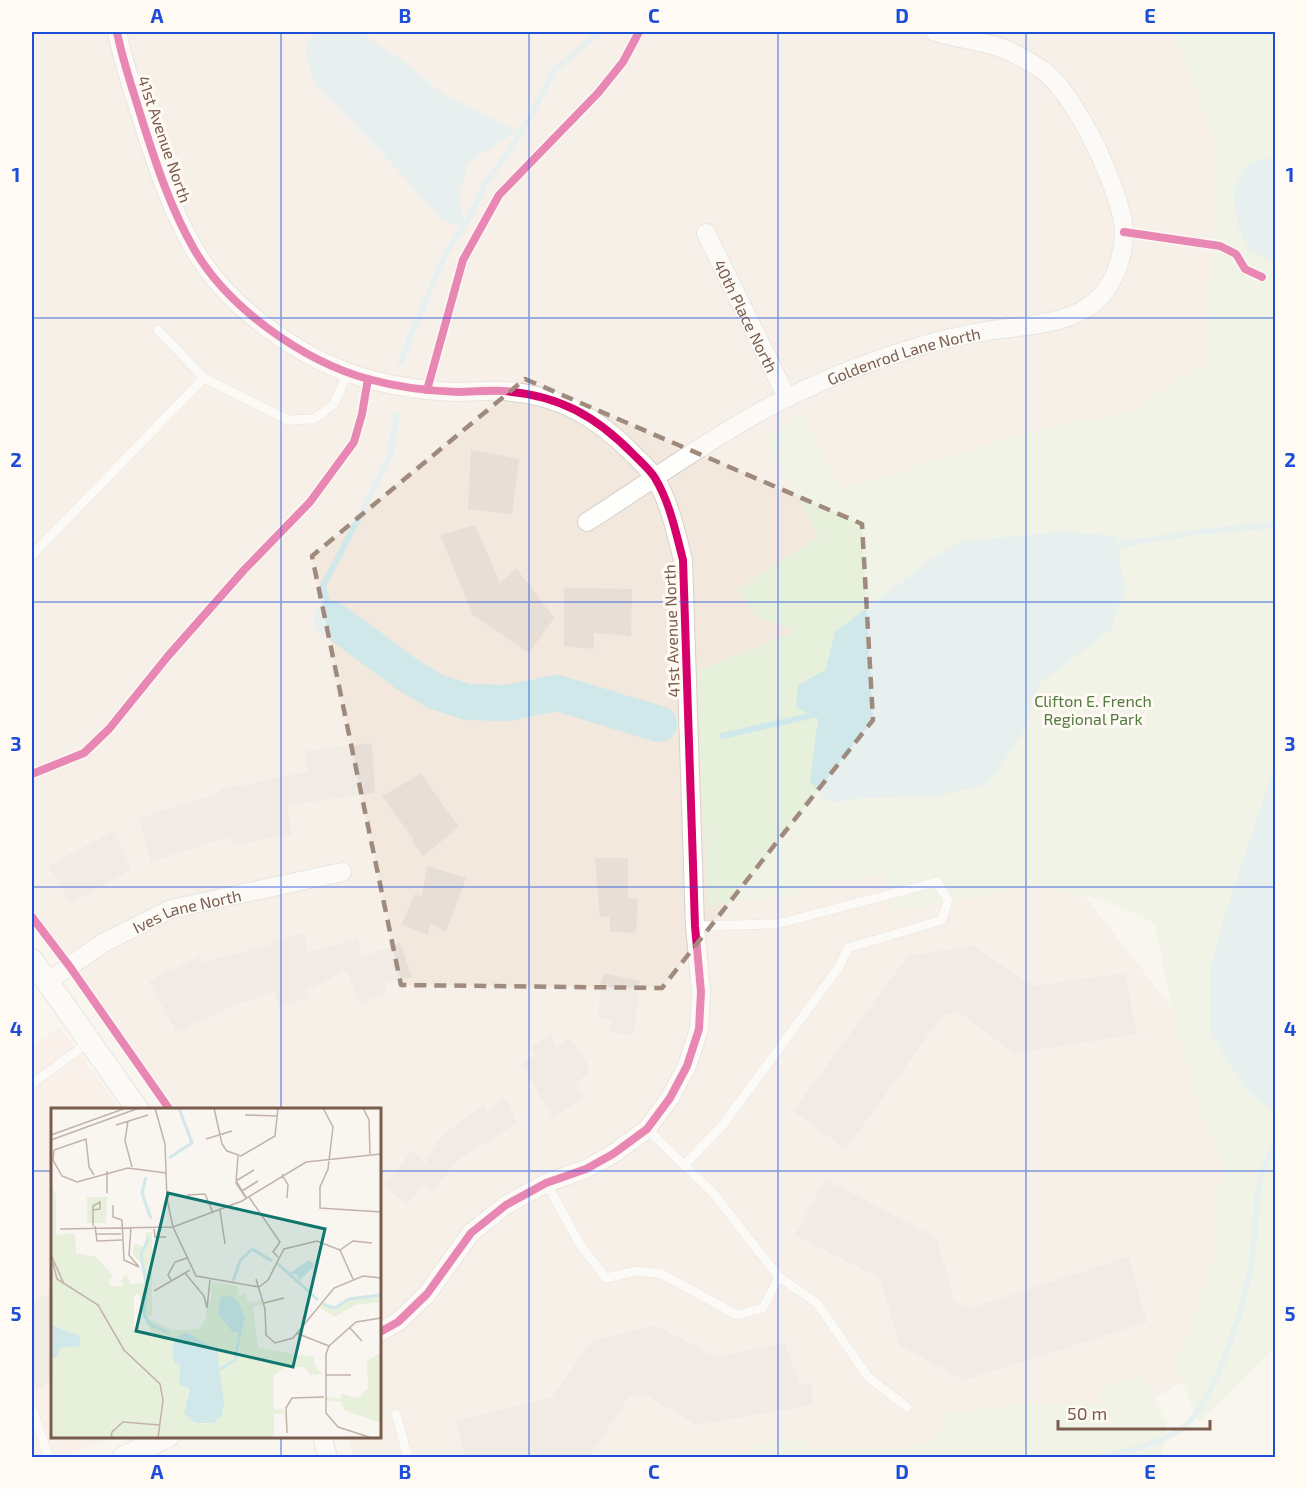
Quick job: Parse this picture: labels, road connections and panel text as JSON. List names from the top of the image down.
{
  "streets": {
    "street": [
      "41st Avenue North",
      "40th Place North",
      "Goldenrod Lane North",
      "Ives Lane North"
    ]
  },
  "crossings": [
    ["41st Avenue North", "Goldenrod Lane North"],
    ["40th Place North", "Goldenrod Lane North"]
  ],
  "parks": ["Clifton E. French Regional Park"],
  "scale_bar": "50 m",
  "grid": {
    "columns": [
      "A",
      "B",
      "C",
      "D",
      "E"
    ],
    "rows": [
      "1",
      "2",
      "3",
      "4",
      "5"
    ]
  }
}
